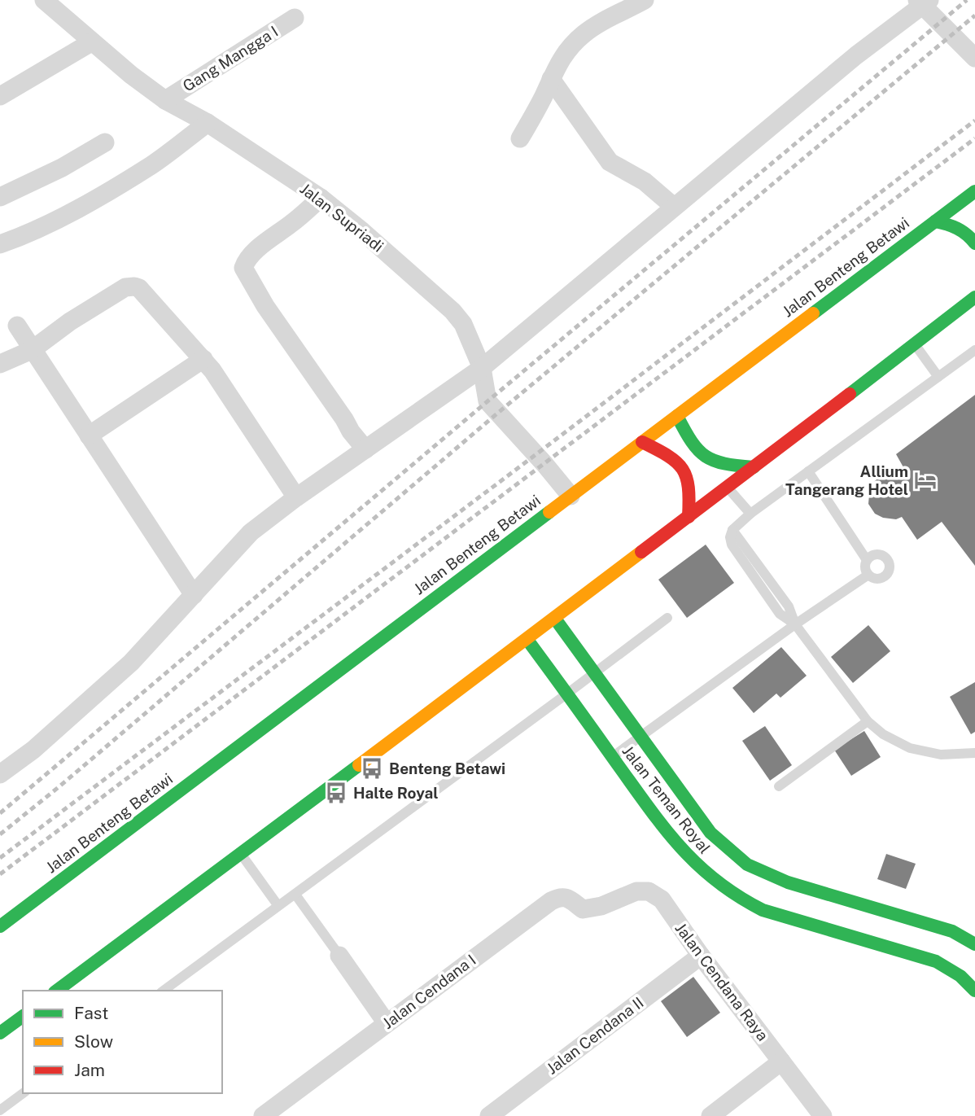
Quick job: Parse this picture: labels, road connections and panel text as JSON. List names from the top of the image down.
{
  "streets": {
    "main road": ["Jalan Benteng Betawi", "Jalan Teman Royal"],
    "street": [
      "Gang Mangga I",
      "Jalan Supriadi",
      "Jalan Cendana Raya",
      "Jalan Cendana I",
      "Jalan Cendana II"
    ]
  },
  "crossings": [
    ["Gang Mangga I", "Jalan Supriadi"],
    ["Jalan Supriadi", "Jalan Benteng Betawi"],
    ["Jalan Cendana Raya", "Jalan Cendana I"],
    ["Jalan Cendana Raya", "Jalan Cendana II"]
  ],
  "places": {
    "hotel": ["Allium Tangerang Hotel"],
    "bus stop": ["Benteng Betawi", "Halte Royal"]
  },
  "legend": ["Fast", "Slow", "Jam"]
}
